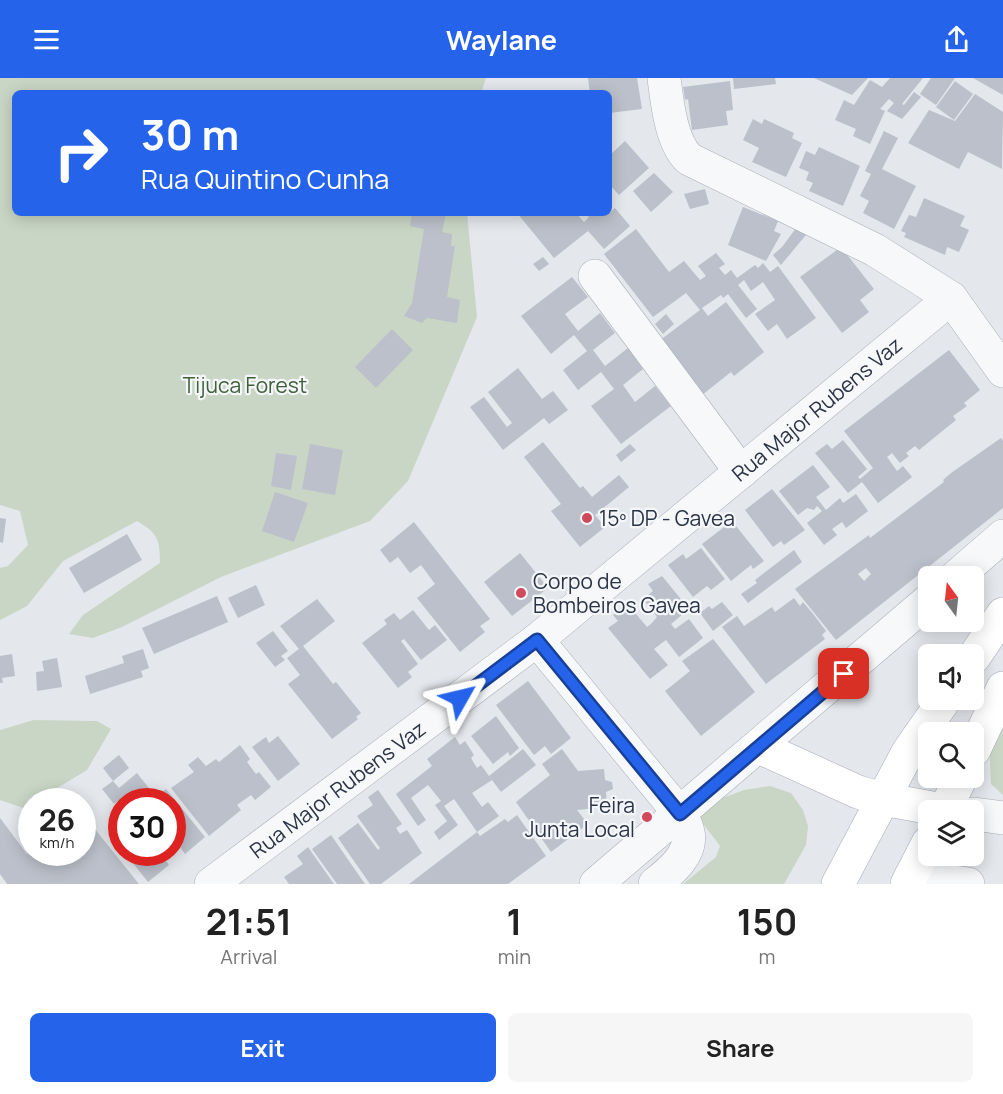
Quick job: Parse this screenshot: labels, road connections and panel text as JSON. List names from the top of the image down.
{
  "streets": {
    "street": ["Rua Major Rubens Vaz"]
  },
  "parks": ["Tijuca Forest"],
  "places": ["15º DP - Gavea", "Corpo de Bombeiros Gavea", "Feira Junta Local"],
  "north": "top",
  "page": {
    "header": "Waylane",
    "turn": ["30 m", "Rua Quintino Cunha"],
    "speed": "26 km/h",
    "limit": "30",
    "eta": [
      "21:51",
      "Arrival",
      "1",
      "min",
      "150",
      "m"
    ],
    "buttons": ["Exit", "Share"]
  }
}
